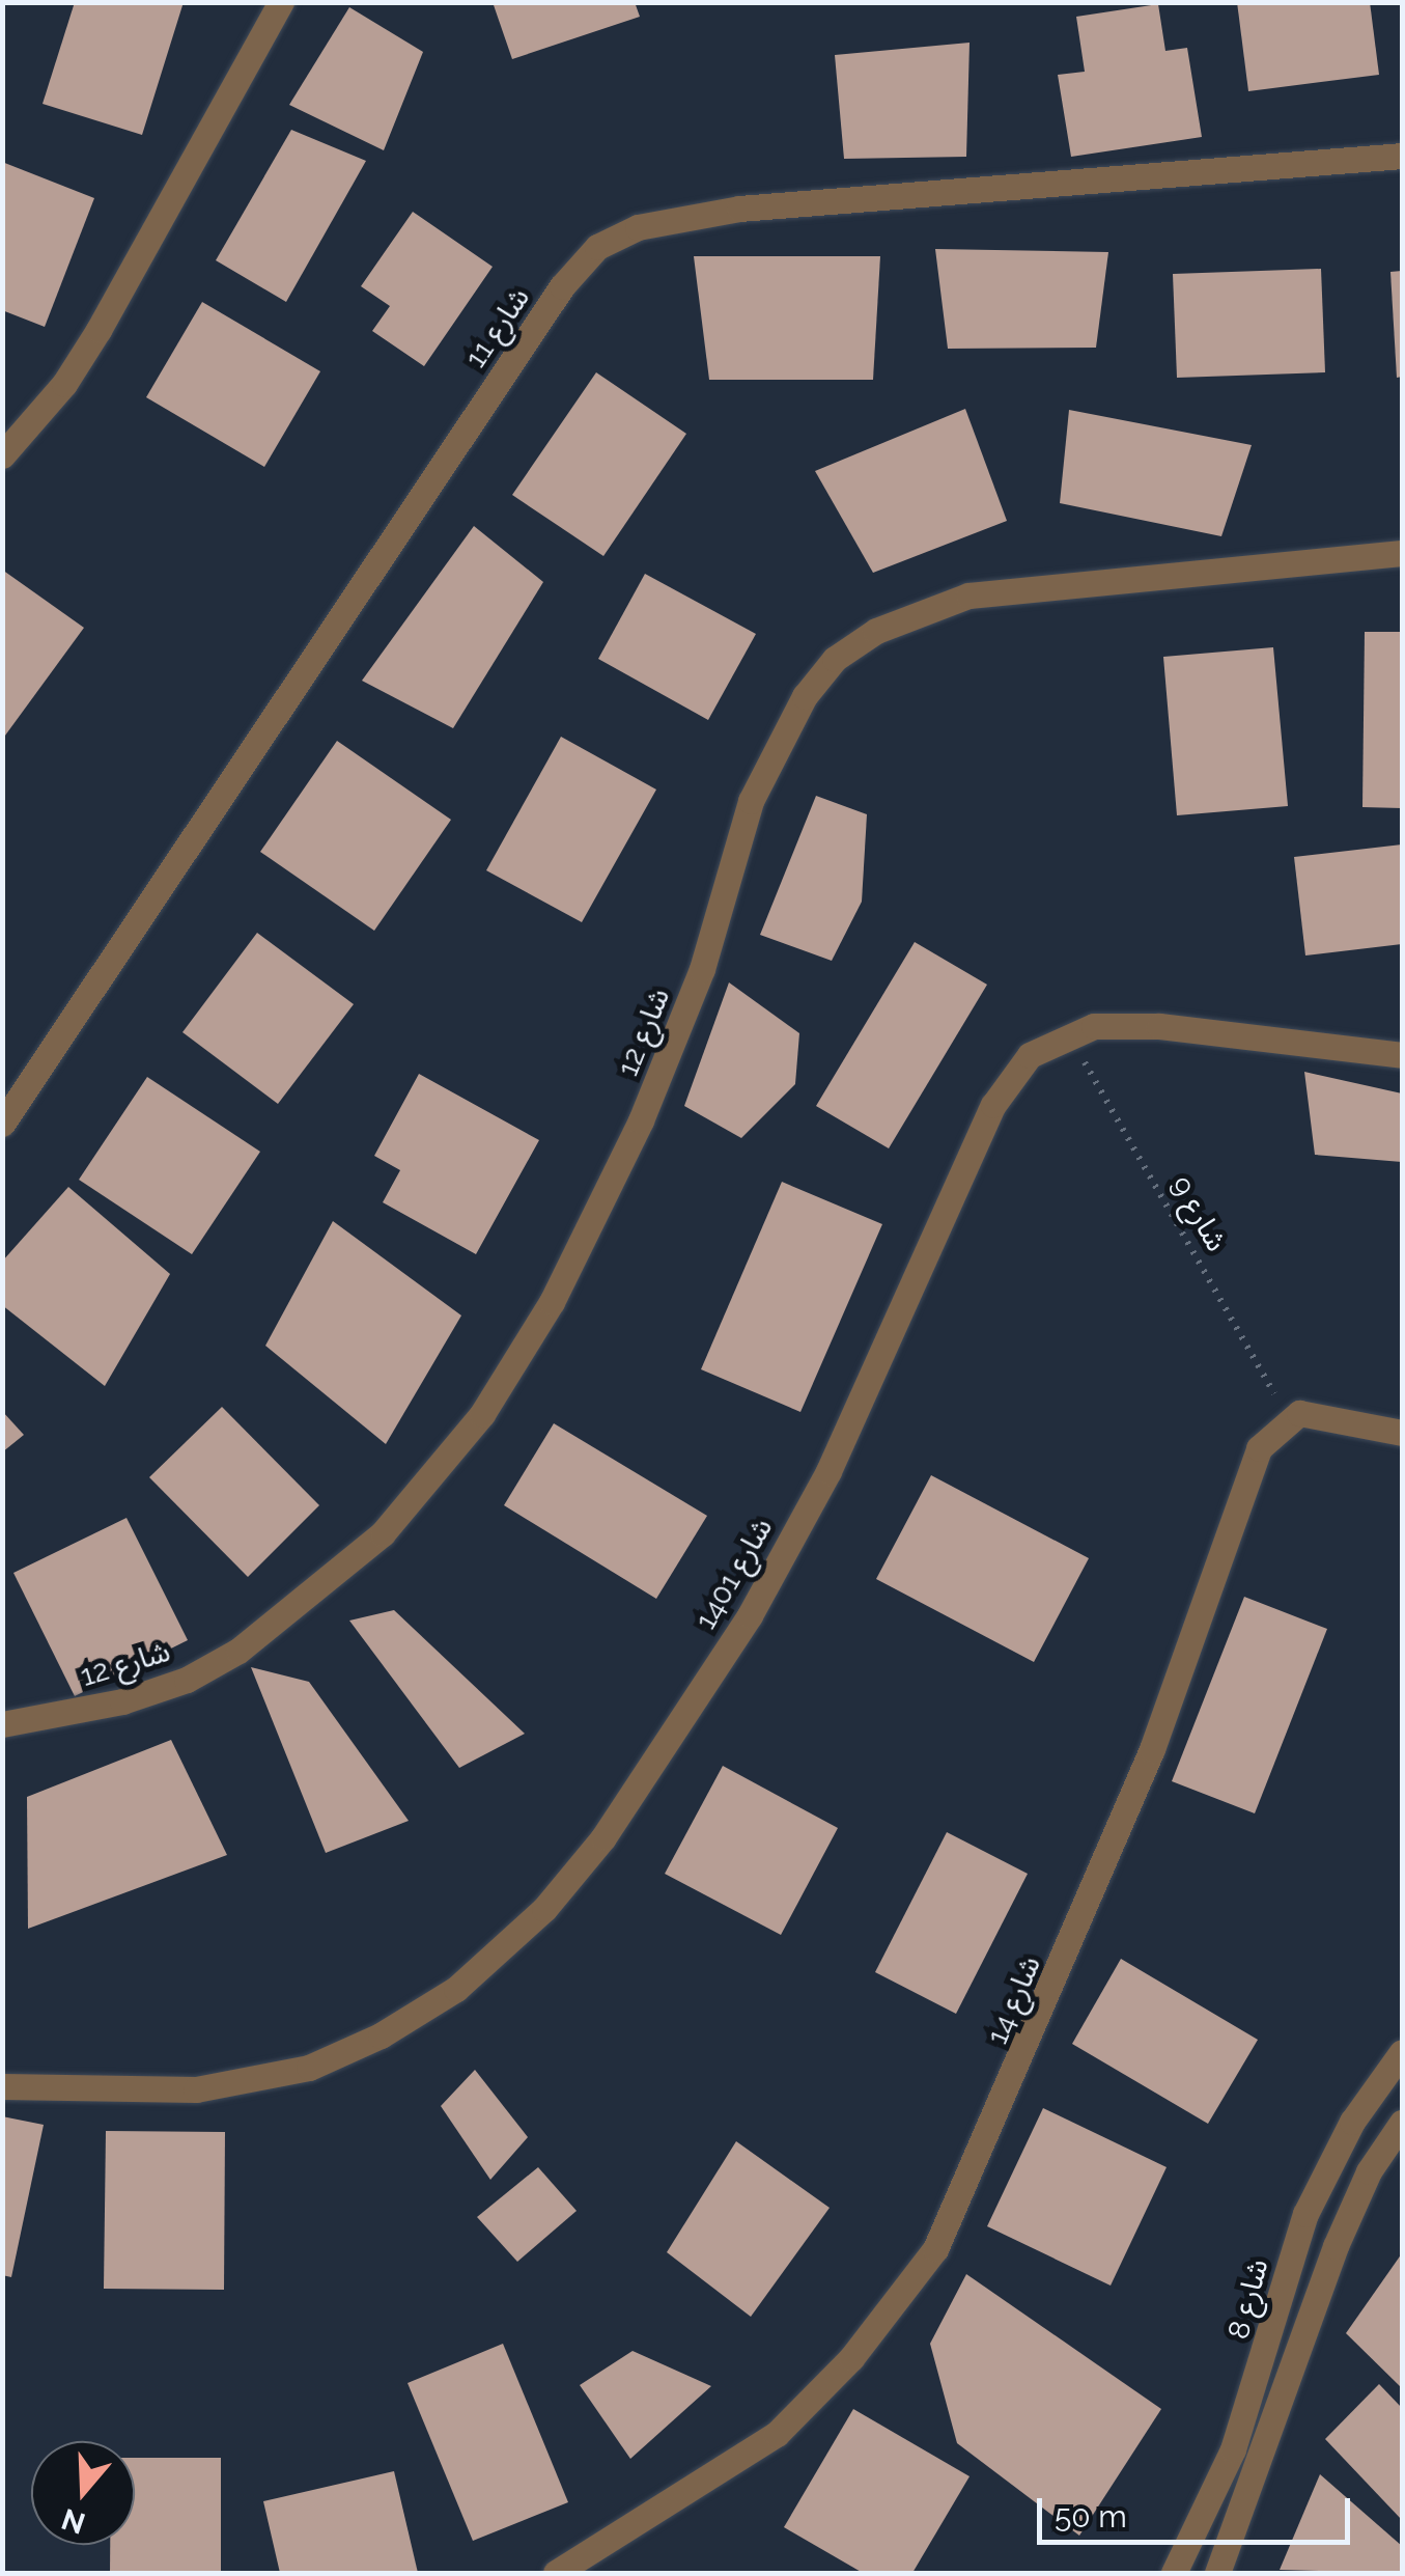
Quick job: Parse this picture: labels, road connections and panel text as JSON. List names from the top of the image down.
{
  "streets": {
    "street": [
      "شارع 11",
      "شارع 12",
      "شارع 1401",
      "شارع 14",
      "شارع 8"
    ],
    "path": ["شارع 9"]
  },
  "crossings": [
    ["شارع 9", "شارع 1401"],
    ["شارع 9", "شارع 14"]
  ],
  "scale_bar": "50 m",
  "north": "bottom"
}
